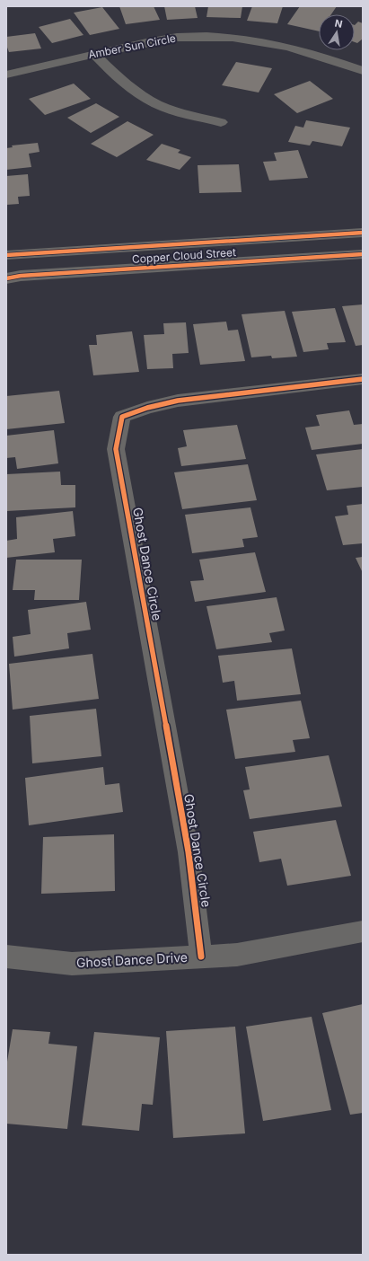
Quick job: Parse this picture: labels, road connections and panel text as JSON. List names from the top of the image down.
{
  "streets": {
    "street": [
      "Amber Sun Circle",
      "Copper Cloud Street",
      "Ghost Dance Circle",
      "Ghost Dance Drive"
    ]
  },
  "crossings": [
    ["Ghost Dance Circle", "Ghost Dance Drive"]
  ],
  "north": "top"
}
